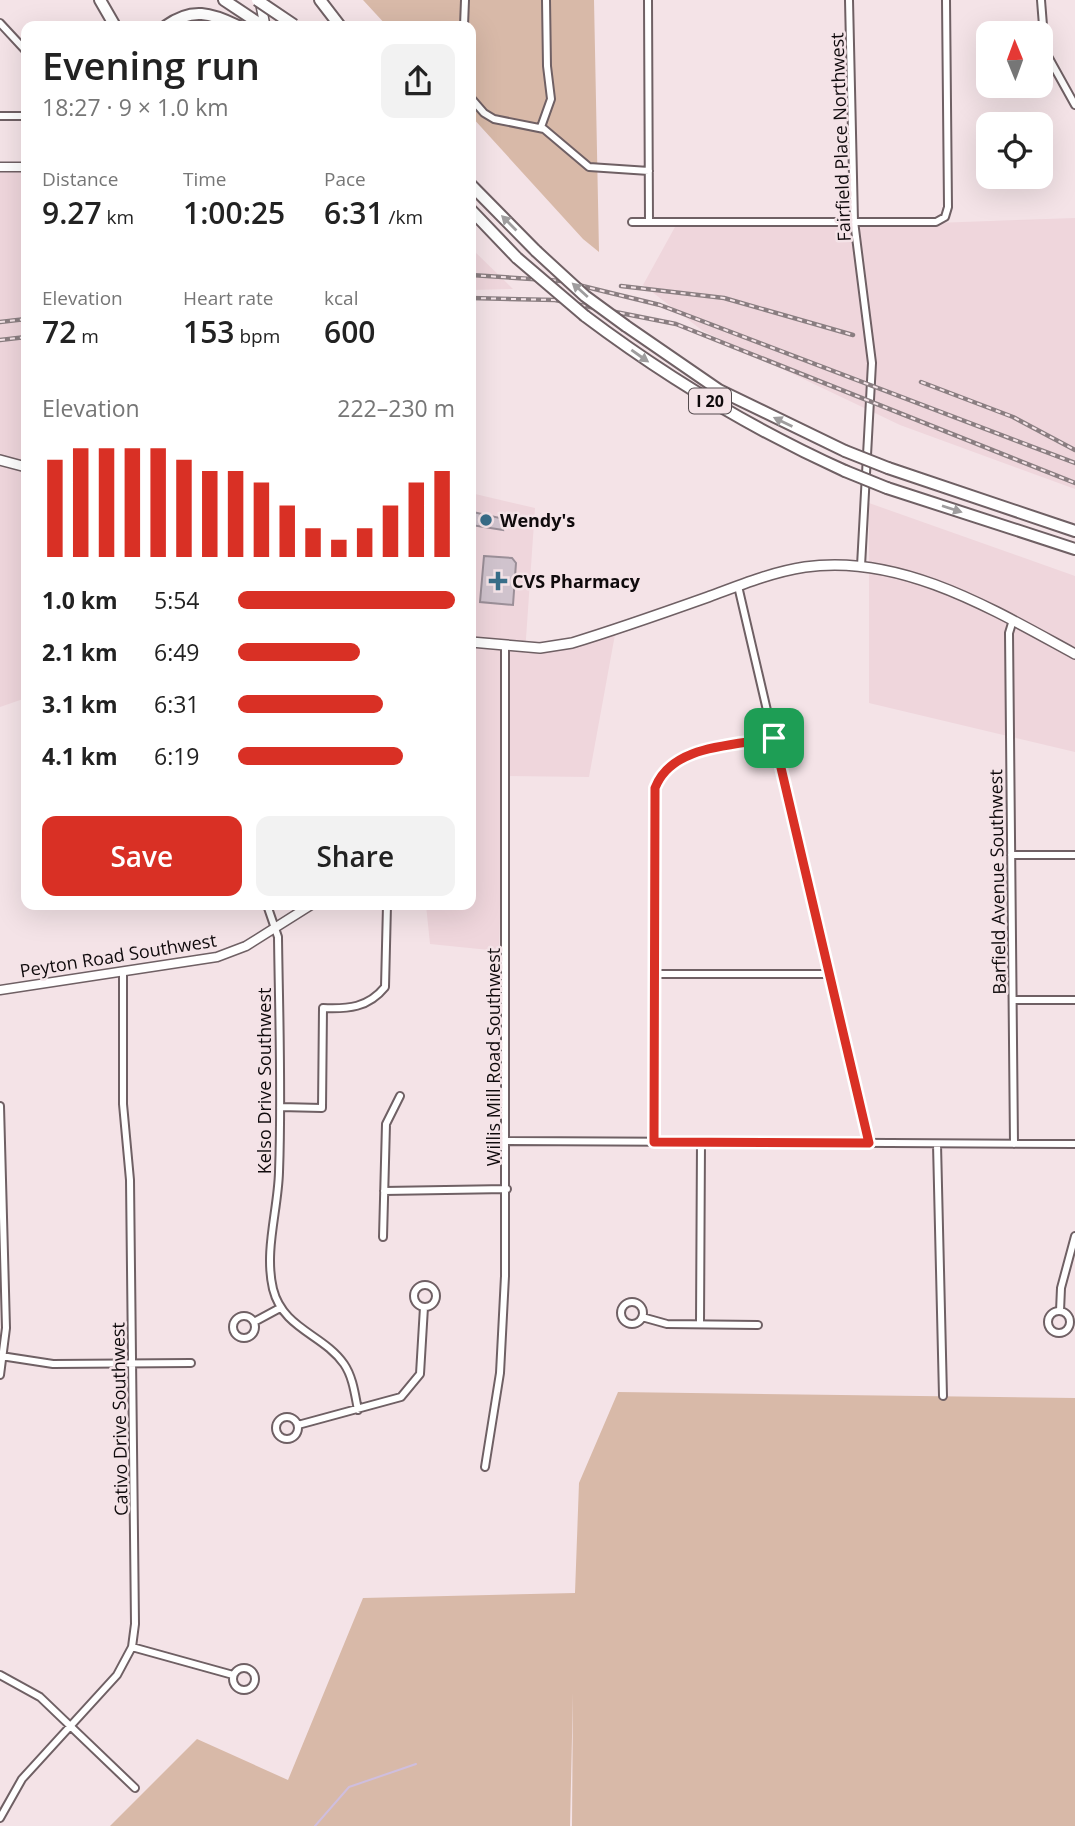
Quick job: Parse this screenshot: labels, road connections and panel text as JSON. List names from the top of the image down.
{
  "streets": {
    "highway": ["I 20"],
    "street": [
      "Fairfield Place Northwest",
      "Barfield Avenue Southwest",
      "Peyton Road Southwest",
      "Willis Mill Road Southwest",
      "Kelso Drive Southwest",
      "Cativo Drive Southwest"
    ]
  },
  "crossings": [
    ["Peyton Road Southwest", "Kelso Drive Southwest"],
    ["Peyton Road Southwest", "Cativo Drive Southwest"]
  ],
  "places": {
    "other": ["Wendy's"],
    "health": ["CVS Pharmacy"]
  },
  "north": "top",
  "page": {
    "heading": ["Evening run", "18:27 · 9 × 1.0 km"],
    "stats": [
      ["Distance", "9.27 km"],
      ["Time", "1:00:25"],
      ["Pace", "6:31 /km"],
      ["Elevation", "72 m"],
      ["Heart rate", "153 bpm"],
      ["kcal", "600"]
    ],
    "chart": ["Elevation", "222–230 m"],
    "list": [
      {
        "name": "1.0 km",
        "note": "5:54"
      },
      {
        "name": "2.1 km",
        "note": "6:49"
      },
      {
        "name": "3.1 km",
        "note": "6:31"
      },
      {
        "name": "4.1 km",
        "note": "6:19"
      }
    ],
    "buttons": ["Save", "Share"]
  }
}
